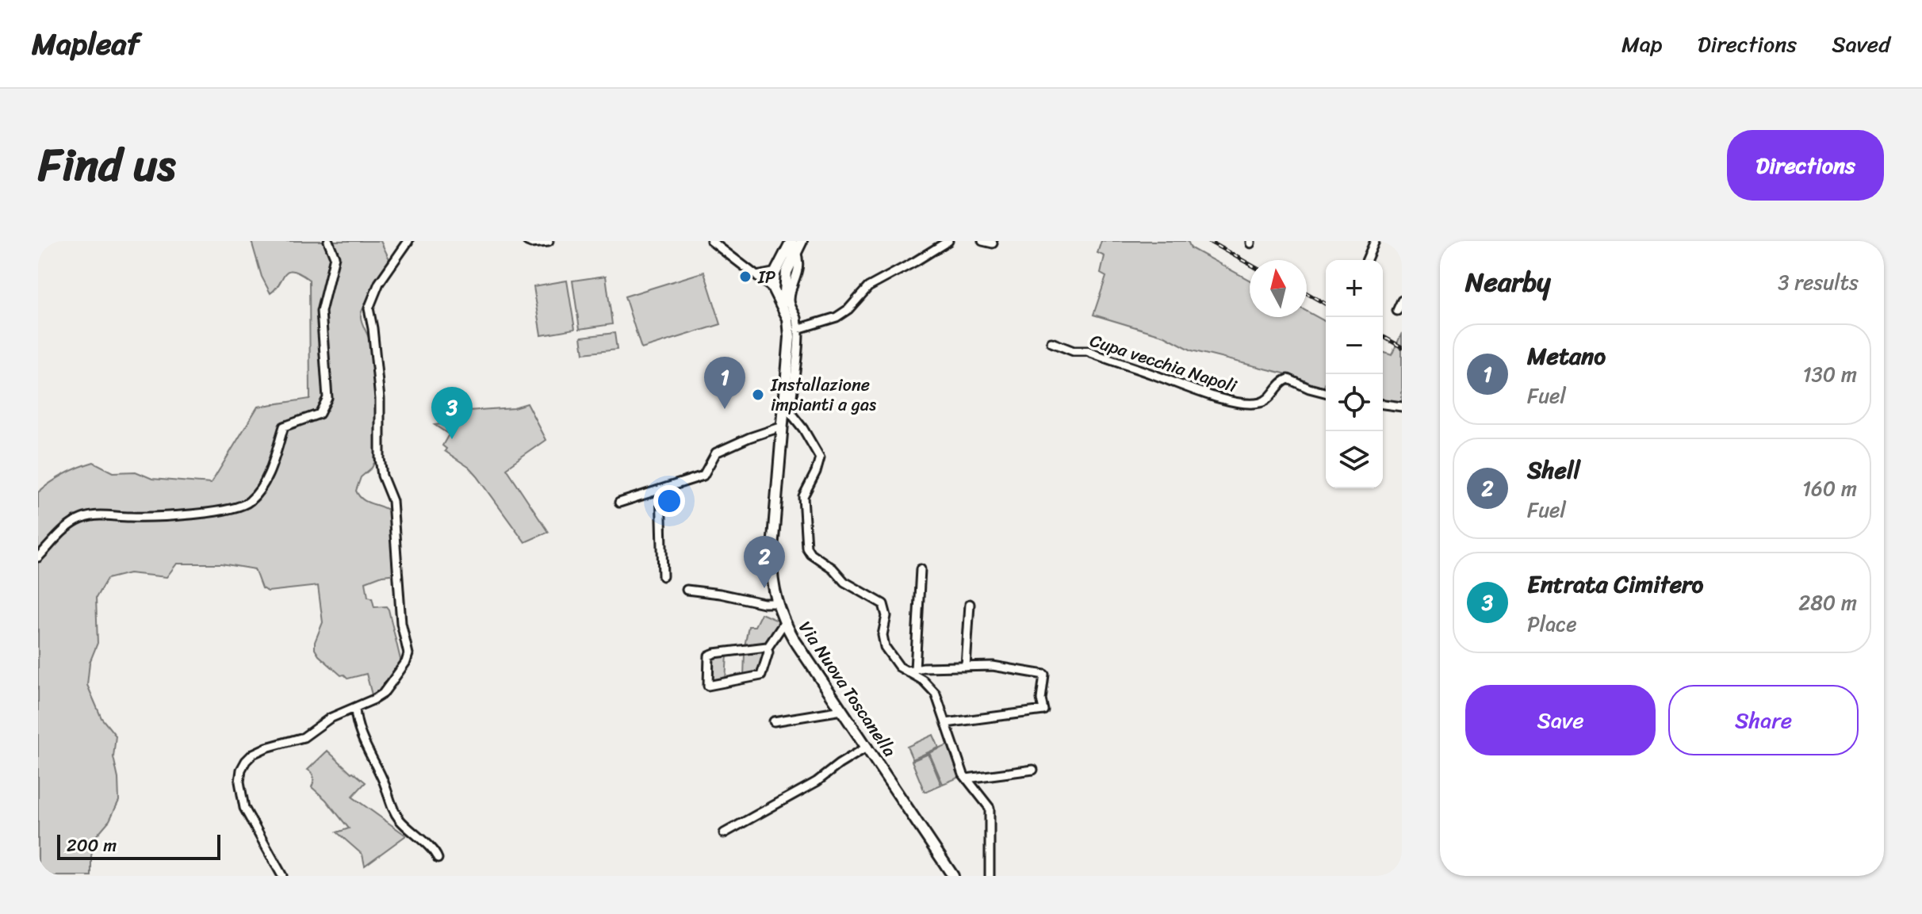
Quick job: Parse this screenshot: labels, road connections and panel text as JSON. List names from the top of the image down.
{
  "streets": {
    "main road": ["Via Nuova Toscanella"],
    "street": ["Cupa vecchia Napoli"]
  },
  "places": ["IP", "Installazione impianti a gas"],
  "scale_bar": "200 m",
  "north": "top",
  "page": {
    "header": "Mapleaf",
    "nav": ["Map", "Directions", "Saved"],
    "title": "Find us",
    "buttons": [
      "Directions",
      ["Save", "Share"]
    ],
    "heading": ["Nearby", "3 results"],
    "map_buttons": ["+", "−"],
    "list": [
      {
        "mark": "1",
        "name": "Metano",
        "note": "Fuel",
        "value": "130 m"
      },
      {
        "mark": "2",
        "name": "Shell",
        "note": "Fuel",
        "value": "160 m"
      },
      {
        "mark": "3",
        "name": "Entrata Cimitero",
        "note": "Place",
        "value": "280 m"
      }
    ],
    "pins": ["1", "3", "2"],
    "scale": "200 m"
  }
}
